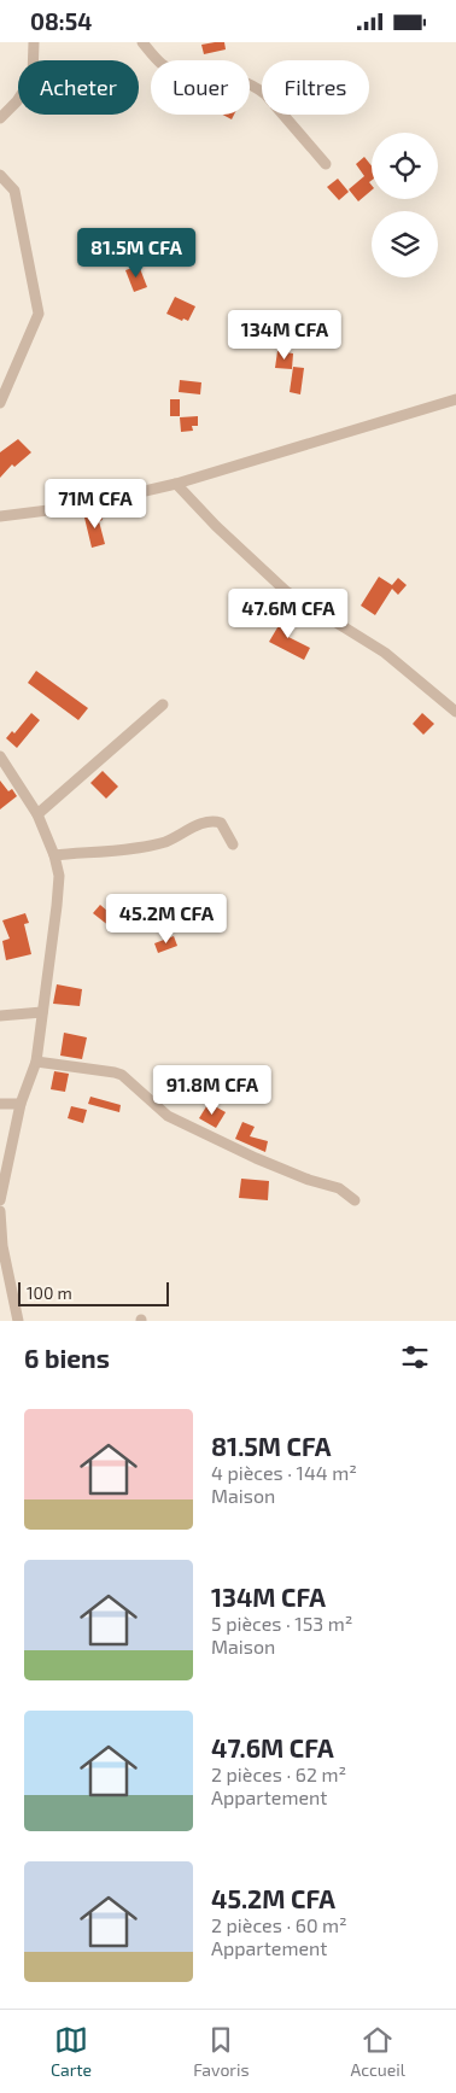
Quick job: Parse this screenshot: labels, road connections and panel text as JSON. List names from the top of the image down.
{
  "scale_bar": "100 m",
  "page": {
    "status": "08:54",
    "chip": ["Acheter", "Louer", "Filtres"],
    "price": [
      "81.5M CFA",
      "134M CFA",
      "71M CFA",
      "47.6M CFA",
      "45.2M CFA",
      "91.8M CFA"
    ],
    "scale": "100 m",
    "heading": "6 biens",
    "list": [
      {
        "name": "81.5M CFA",
        "note": "4 pièces · 144 m² · Maison"
      },
      {
        "name": "134M CFA",
        "note": "5 pièces · 153 m² · Maison"
      },
      {
        "name": "47.6M CFA",
        "note": "2 pièces · 62 m² · Appartement"
      },
      {
        "name": "45.2M CFA",
        "note": "2 pièces · 60 m² · Appartement"
      }
    ],
    "tabs": ["Carte", "Favoris", "Accueil"]
  }
}
